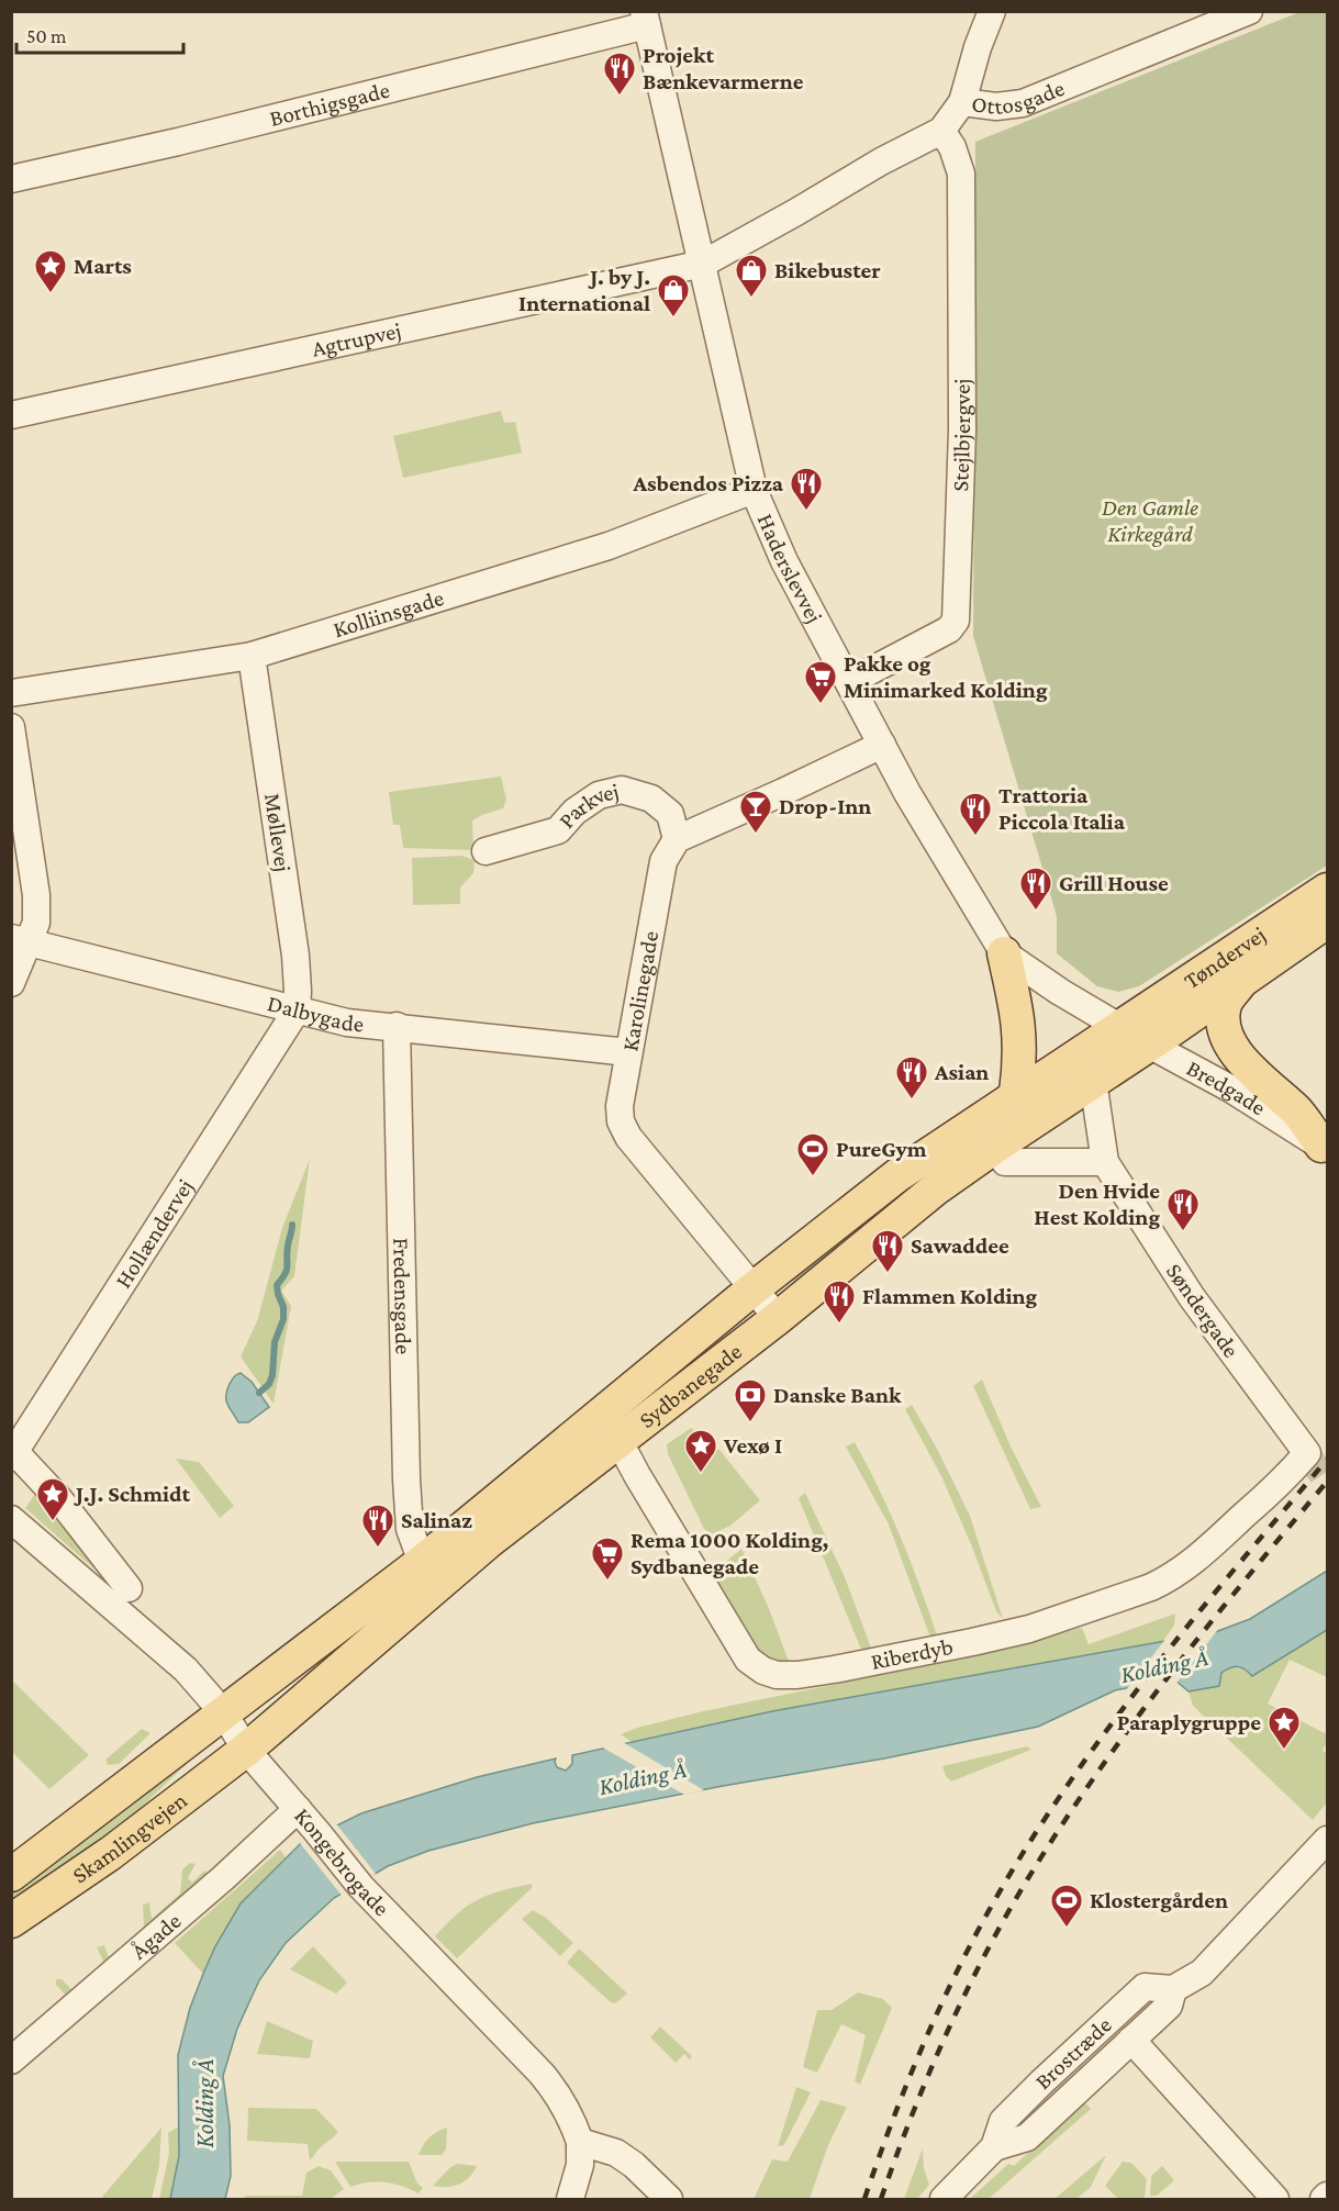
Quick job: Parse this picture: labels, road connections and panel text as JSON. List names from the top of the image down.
{
  "streets": {
    "main road": ["Tøndervej", "Sydbanegade", "Skamlingvejen"],
    "street": [
      "Ottosgade",
      "Borthigsgade",
      "Agtrupvej",
      "Stejlbjergvej",
      "Haderslevvej",
      "Kolliinsgade",
      "Parkvej",
      "Møllevej",
      "Karolinegade",
      "Dalbygade",
      "Bredgade",
      "Hollændervej",
      "Fredensgade",
      "Søndergade",
      "Riberdyb",
      "Kongebrogade",
      "Ågade",
      "Brostræde"
    ]
  },
  "crossings": [
    ["Ottosgade", "Agtrupvej"],
    ["Ottosgade", "Stejlbjergvej"],
    ["Ottosgade", "Haderslevvej"],
    ["Borthigsgade", "Haderslevvej"],
    ["Agtrupvej", "Haderslevvej"],
    ["Stejlbjergvej", "Haderslevvej"],
    ["Haderslevvej", "Kolliinsgade"],
    ["Haderslevvej", "Tøndervej"],
    ["Haderslevvej", "Bredgade"],
    ["Haderslevvej", "Sydbanegade"],
    ["Kolliinsgade", "Møllevej"],
    ["Parkvej", "Karolinegade"],
    ["Møllevej", "Dalbygade"],
    ["Møllevej", "Hollændervej"],
    ["Tøndervej", "Bredgade"],
    ["Tøndervej", "Sydbanegade"],
    ["Karolinegade", "Dalbygade"],
    ["Karolinegade", "Sydbanegade"],
    ["Dalbygade", "Hollændervej"],
    ["Dalbygade", "Fredensgade"],
    ["Bredgade", "Sydbanegade"],
    ["Fredensgade", "Sydbanegade"],
    ["Søndergade", "Sydbanegade"],
    ["Søndergade", "Riberdyb"],
    ["Sydbanegade", "Riberdyb"],
    ["Sydbanegade", "Skamlingvejen"],
    ["Sydbanegade", "Kongebrogade"],
    ["Skamlingvejen", "Kongebrogade"],
    ["Kongebrogade", "Ågade"]
  ],
  "water": ["Kolding Å"],
  "parks": ["Den Gamle Kirkegård"],
  "places": {
    "restaurant": [
      "Projekt Bænkevarmerne",
      "Asbendos Pizza",
      "Trattoria Piccola Italia",
      "Grill House",
      "Asian",
      "Den Hvide Hest Kolding",
      "Sawaddee",
      "Flammen Kolding",
      "Salinaz"
    ],
    "place": [
      "Marts",
      "Vexø I",
      "J.J. Schmidt",
      "Paraplygruppe"
    ],
    "shop": ["Bikebuster", "J. by J. International"],
    "supermarket": ["Pakke og Minimarked Kolding", "Rema 1000 Kolding, Sydbanegade"],
    "bar": ["Drop-Inn"],
    "sports": ["PureGym", "Klostergården"],
    "bank": ["Danske Bank"]
  },
  "scale_bar": "50 m"
}
